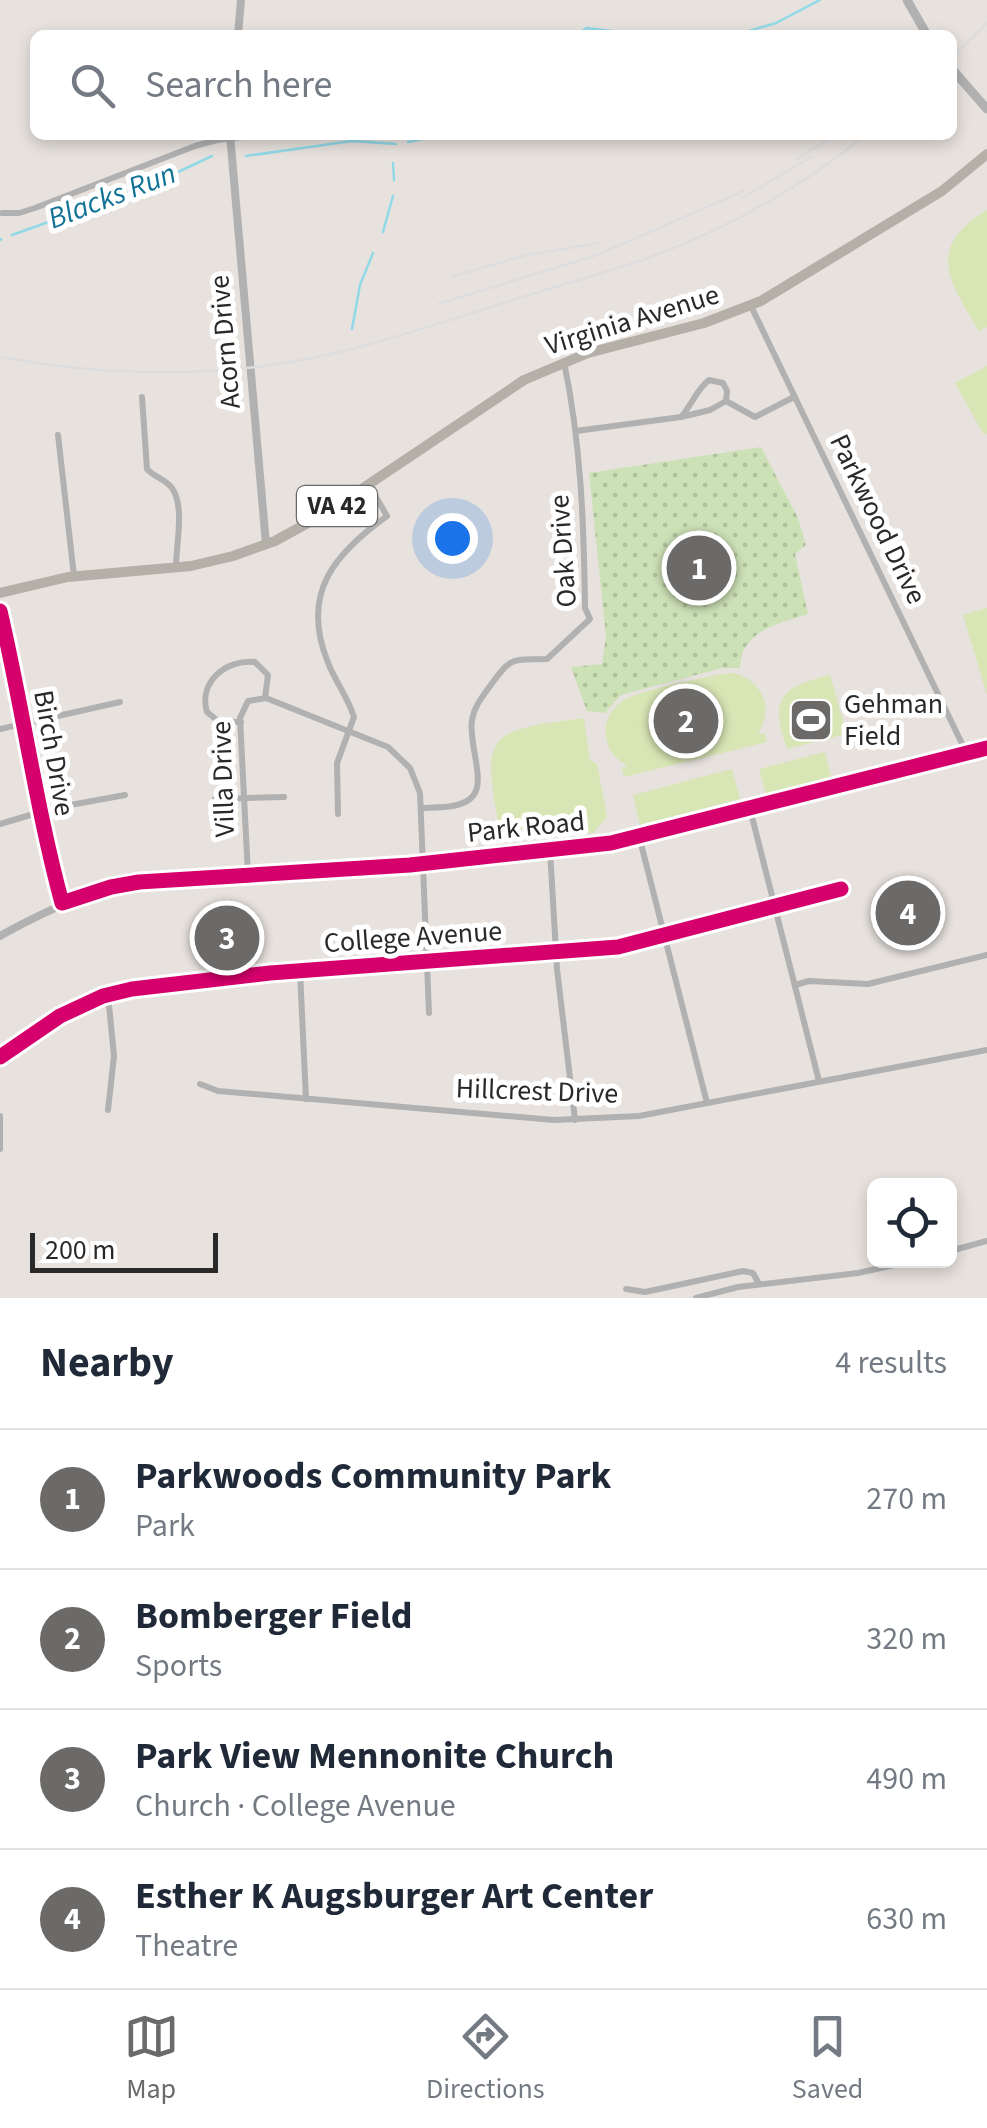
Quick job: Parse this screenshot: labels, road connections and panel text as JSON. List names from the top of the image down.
{
  "streets": {
    "main road": ["Virginia Avenue", "VA 42"],
    "street": [
      "Acorn Drive",
      "Parkwood Drive",
      "Oak Drive",
      "Birch Drive",
      "Villa Drive",
      "Park Road",
      "College Avenue",
      "Hillcrest Drive"
    ]
  },
  "crossings": [
    ["Virginia Avenue", "Acorn Drive"],
    ["Virginia Avenue", "Parkwood Drive"],
    ["Virginia Avenue", "Oak Drive"],
    ["Parkwood Drive", "Park Road"],
    ["Birch Drive", "Park Road"],
    ["Villa Drive", "Park Road"]
  ],
  "water": ["Blacks Run"],
  "places": {
    "sports": ["Gehman Field"]
  },
  "scale_bar": "200 m",
  "page": {
    "search": "Search here",
    "pins": [
      "1",
      "2",
      "4",
      "3"
    ],
    "scale": "200 m",
    "heading": ["Nearby", "4 results"],
    "list": [
      {
        "mark": "1",
        "name": "Parkwoods Community Park",
        "note": "Park",
        "value": "270 m"
      },
      {
        "mark": "2",
        "name": "Bomberger Field",
        "note": "Sports",
        "value": "320 m"
      },
      {
        "mark": "3",
        "name": "Park View Mennonite Church",
        "note": "Church · College Avenue",
        "value": "490 m"
      },
      {
        "mark": "4",
        "name": "Esther K Augsburger Art Center",
        "note": "Theatre",
        "value": "630 m"
      }
    ],
    "nav": ["Map", "Directions", "Saved"]
  }
}
